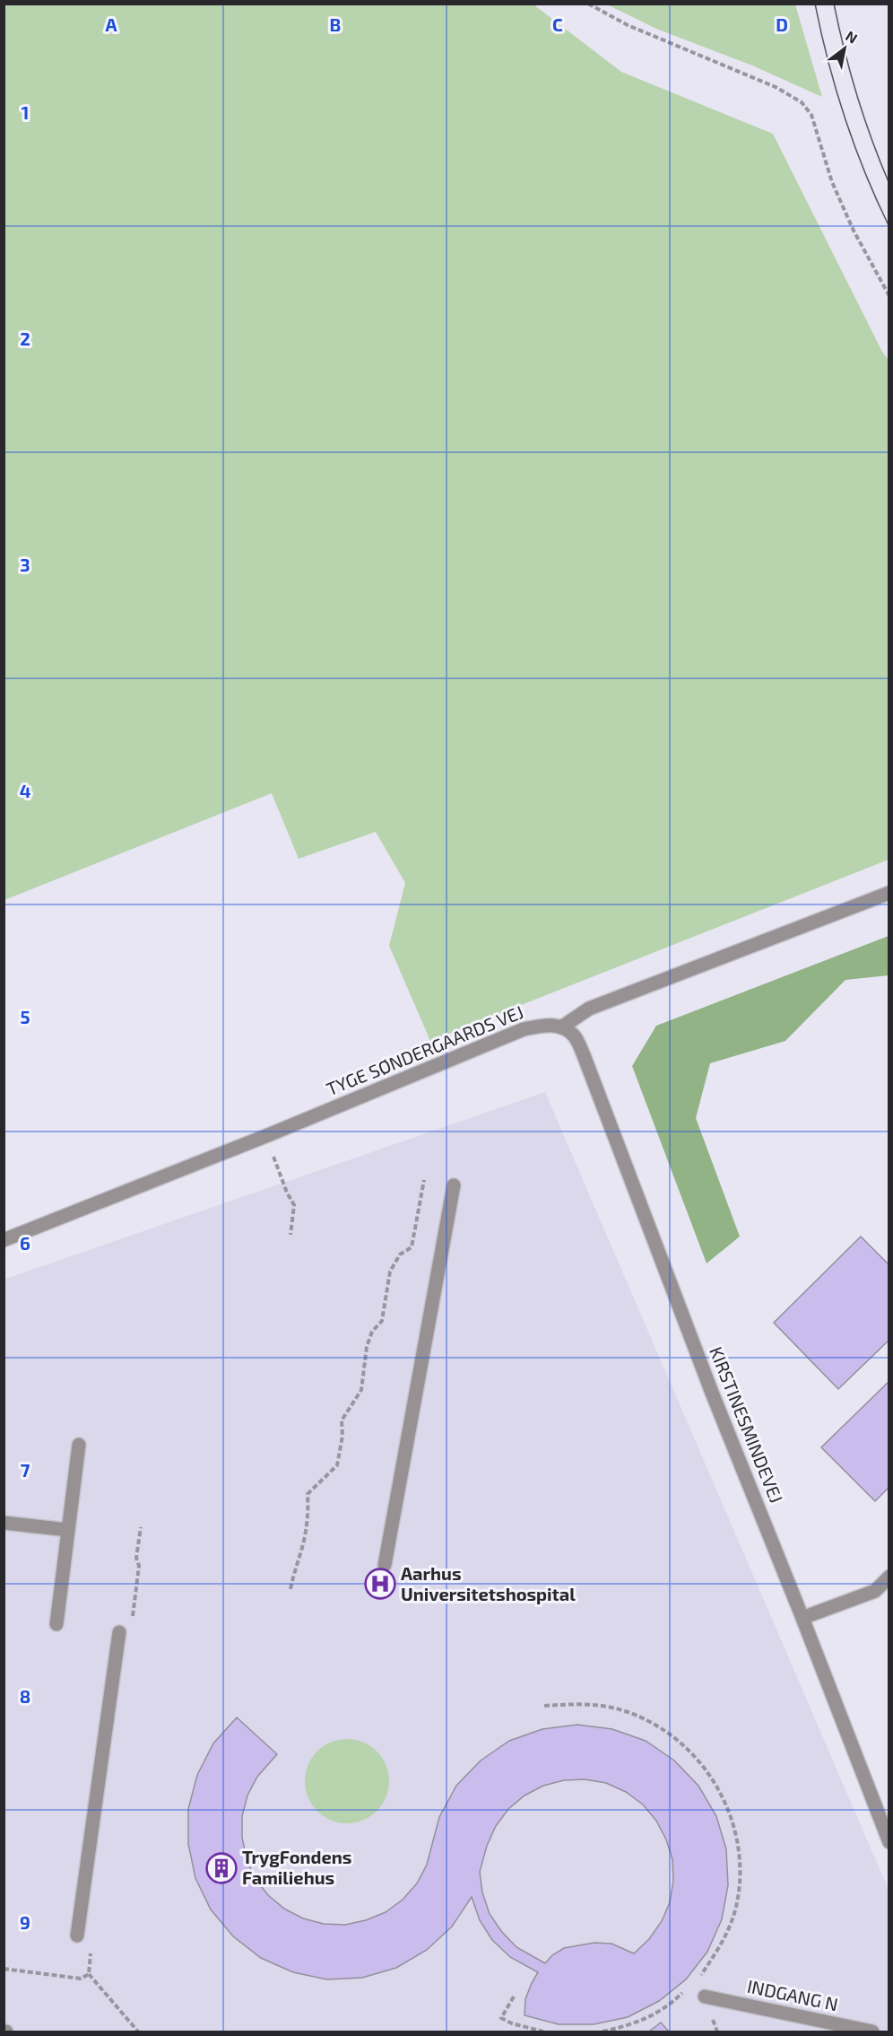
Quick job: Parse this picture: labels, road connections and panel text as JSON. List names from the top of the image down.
{
  "streets": {
    "street": ["TYGE SØNDERGAARDS VEJ", "KIRSTINESMINDEVEJ", "INDGANG N"]
  },
  "crossings": [
    ["TYGE SØNDERGAARDS VEJ", "KIRSTINESMINDEVEJ"]
  ],
  "places": {
    "hospital": ["Aarhus Universitetshospital"],
    "building": ["TrygFondens Familiehus"]
  },
  "north": "top right",
  "grid": {
    "columns": [
      "A",
      "B",
      "C",
      "D"
    ],
    "rows": [
      "1",
      "2",
      "3",
      "4",
      "5",
      "6",
      "7",
      "8",
      "9"
    ]
  }
}
